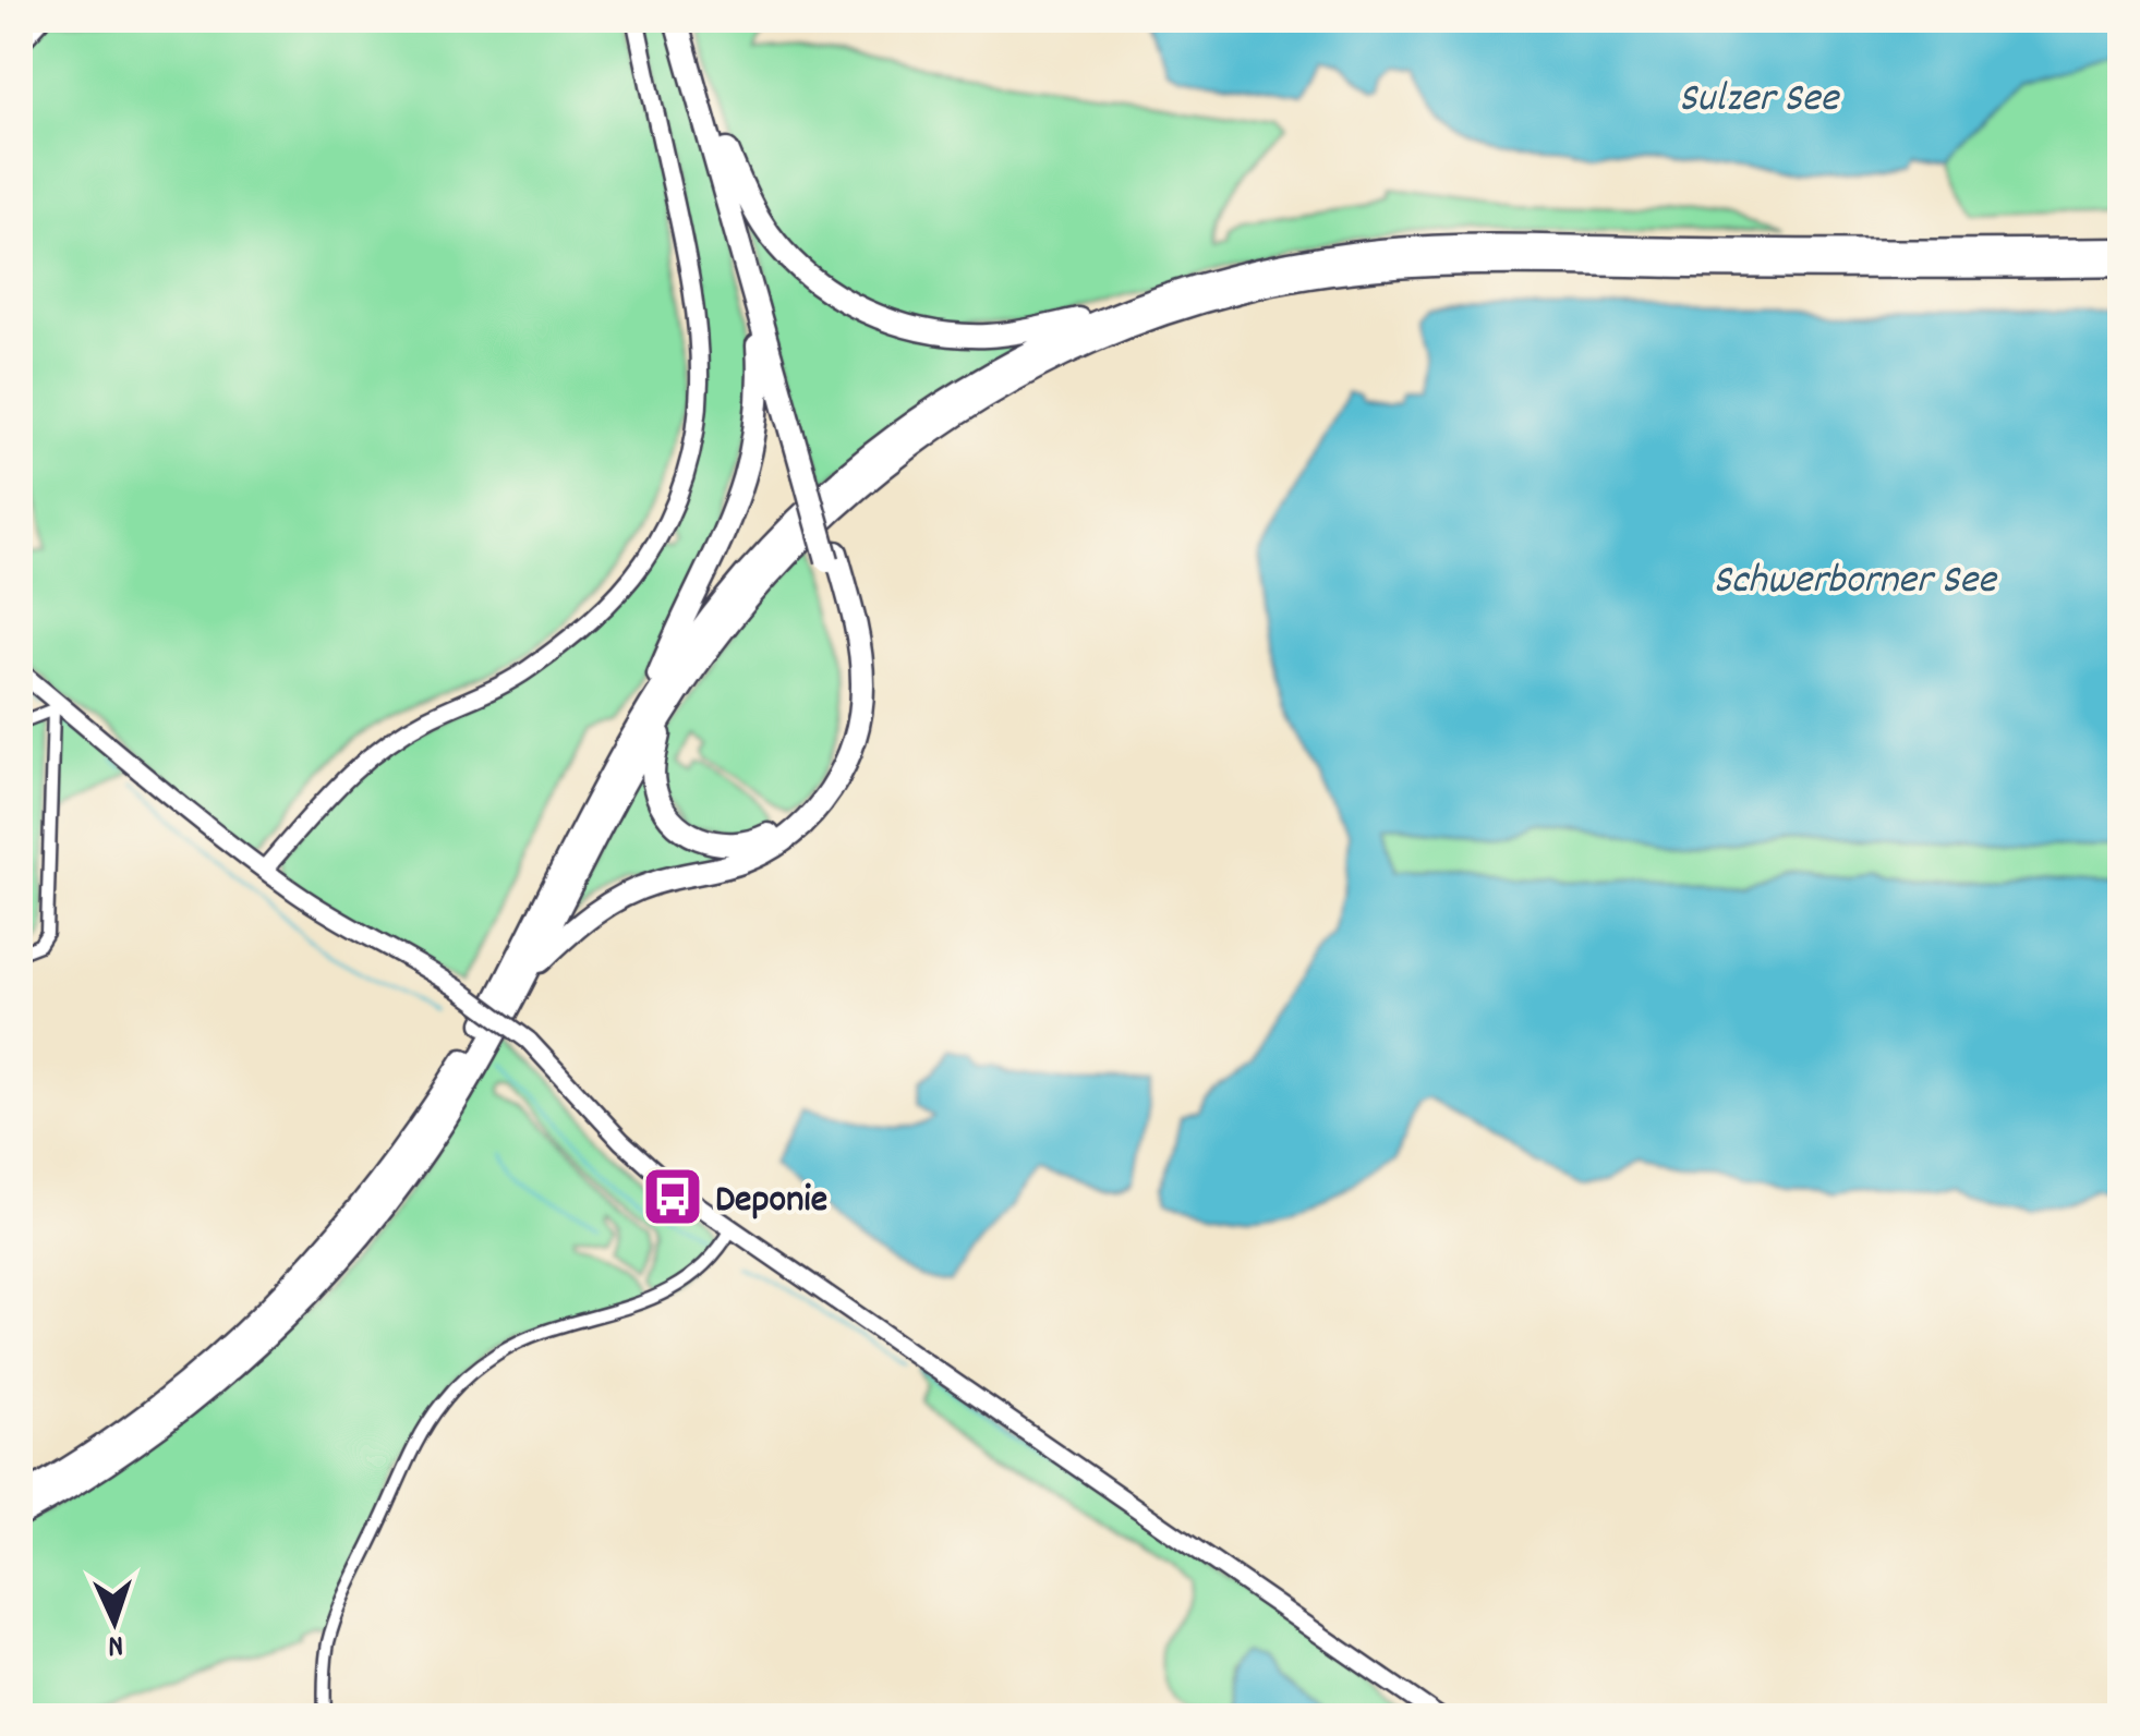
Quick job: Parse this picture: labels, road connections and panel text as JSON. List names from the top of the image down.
{
  "water": ["Sulzer See", "Schwerborner See"],
  "places": {
    "bus stop": ["Deponie"]
  },
  "north": "bottom"
}
